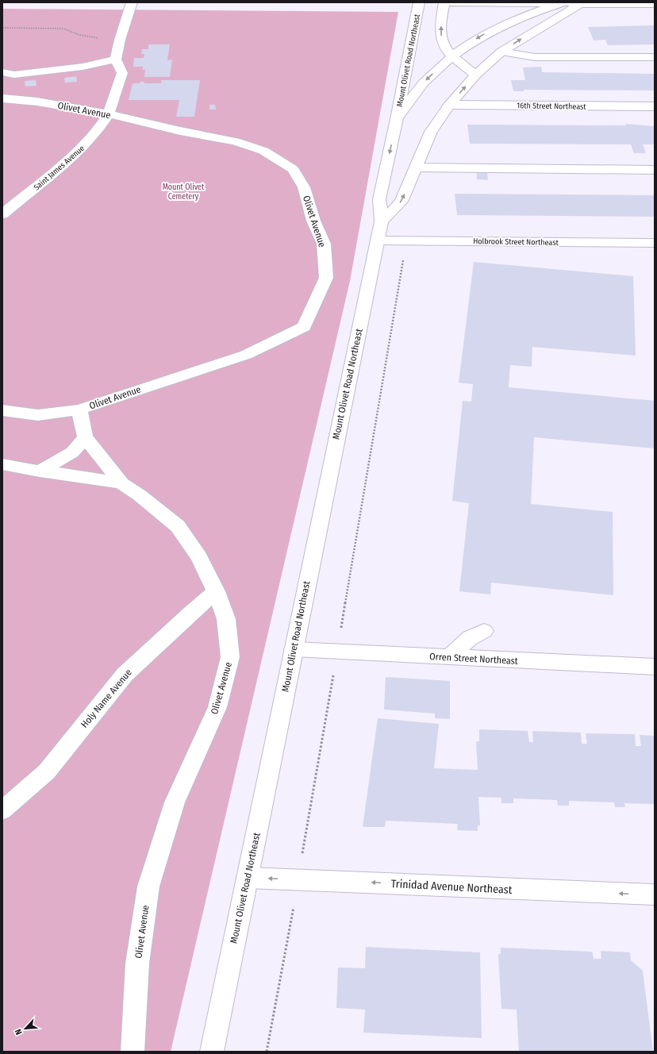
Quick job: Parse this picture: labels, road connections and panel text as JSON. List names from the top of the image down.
{
  "streets": {
    "main road": [
      "Mount Olivet Road Northeast",
      "16th Street Northeast",
      "Olivet Avenue",
      "Saint James Avenue",
      "Holbrook Street Northeast",
      "Orren Street Northeast",
      "Holy Name Avenue",
      "Trinidad Avenue Northeast"
    ]
  },
  "crossings": [
    ["Mount Olivet Road Northeast", "Holbrook Street Northeast"],
    ["Mount Olivet Road Northeast", "Orren Street Northeast"],
    ["Mount Olivet Road Northeast", "Trinidad Avenue Northeast"],
    ["Olivet Avenue", "Saint James Avenue"],
    ["Olivet Avenue", "Holy Name Avenue"]
  ],
  "one_way": ["Trinidad Avenue Northeast"],
  "parks": ["Mount Olivet Cemetery"],
  "north": "bottom left"
}
